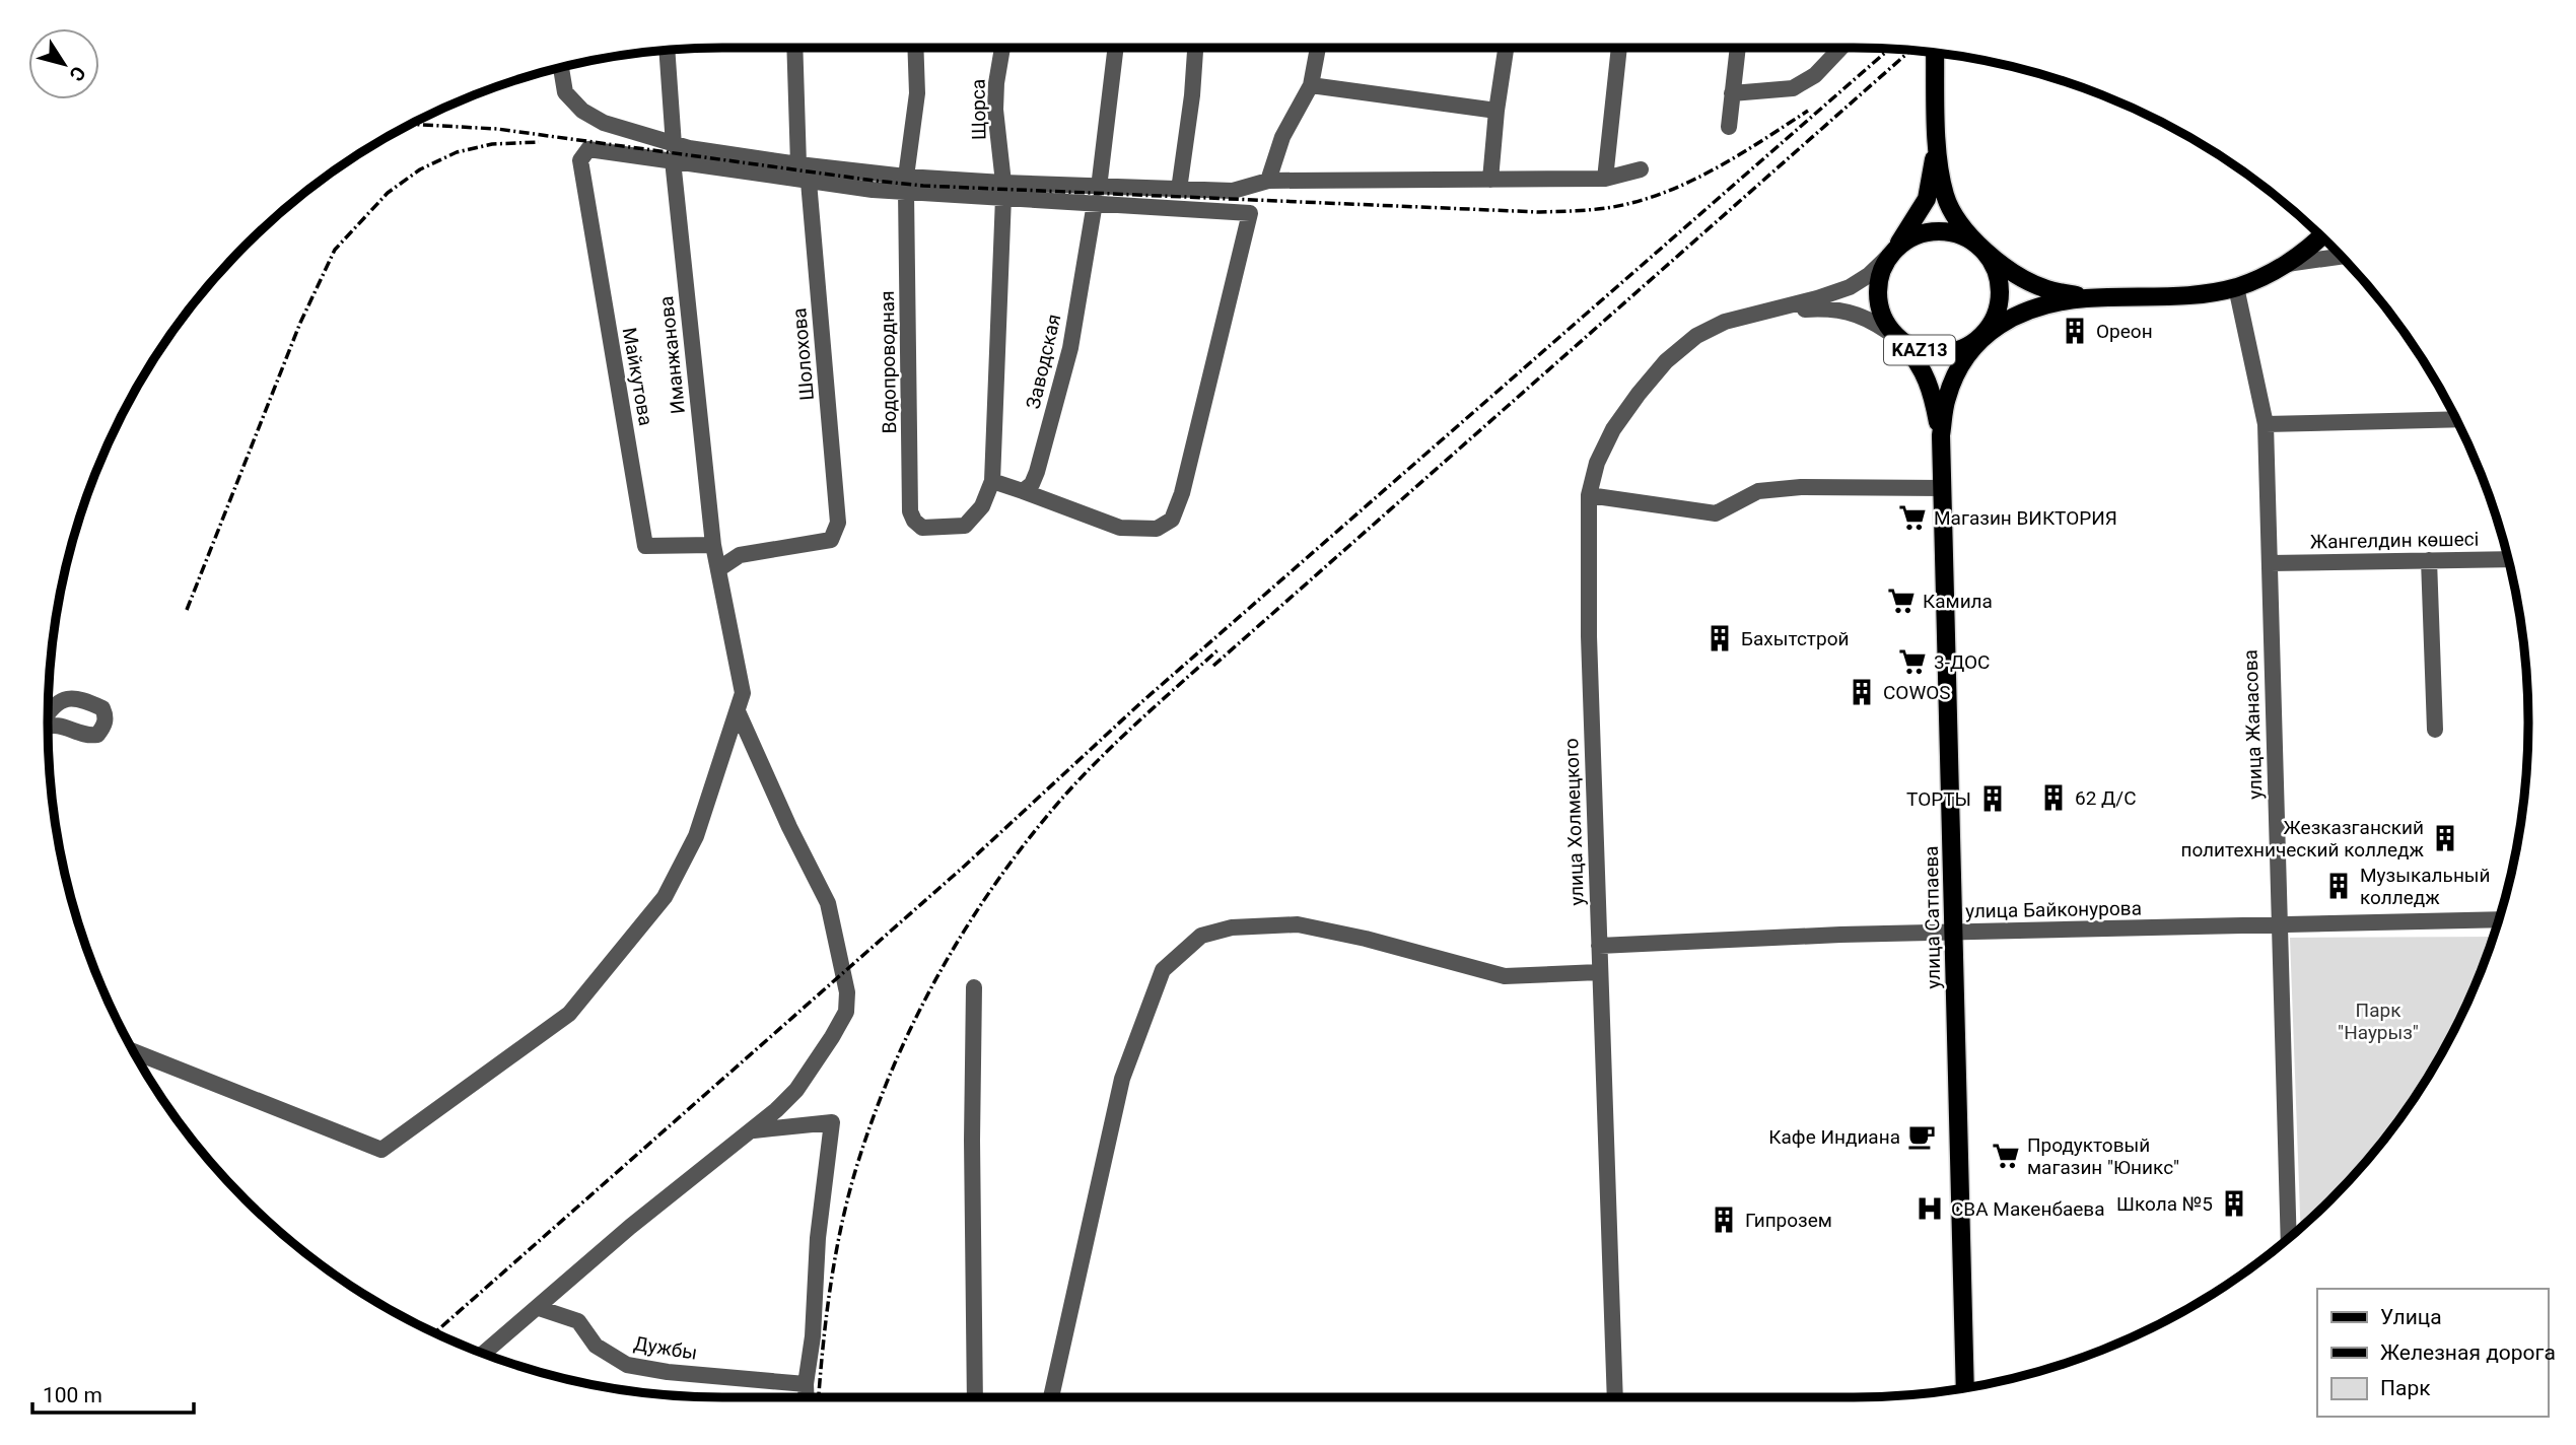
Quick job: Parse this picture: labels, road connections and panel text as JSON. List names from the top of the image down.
{
  "streets": {
    "main road": ["KAZ13", "улица Сатпаева"],
    "street": [
      "Щорса",
      "Шолохова",
      "Иманжанова",
      "Заводская",
      "Водопроводная",
      "Майкутова",
      "Жангелдин көшесі",
      "улица Жанасова",
      "улица Холмецкого",
      "улица Байконурова",
      "Дужбы"
    ]
  },
  "crossings": [
    ["Щорса", "Водопроводная"],
    ["KAZ13", "улица Жанасова"],
    ["Шолохова", "Иманжанова"],
    ["Иманжанова", "Майкутова"],
    ["Жангелдин көшесі", "улица Жанасова"],
    ["улица Жанасова", "улица Байконурова"],
    ["улица Холмецкого", "улица Байконурова"],
    ["улица Байконурова", "улица Сатпаева"]
  ],
  "parks": ["Парк \"Наурыз\""],
  "places": {
    "building": [
      "Ореон",
      "Бахытстрой",
      "COWOS",
      "62 Д/С",
      "ТОРТЫ",
      "Жезказганский политехнический колледж",
      "Музыкальный колледж",
      "Школа №5",
      "Гипрозем"
    ],
    "supermarket": [
      "Магазин ВИКТОРИЯ",
      "Камила",
      "3-ДОС",
      "Продуктовый магазин \"Юникс\""
    ],
    "cafe": ["Кафе Индиана"],
    "hospital": ["СВА Макенбаева"]
  },
  "legend": ["Улица", "Железная дорога", "Парк"],
  "scale_bar": "100 m",
  "north": "bottom right"
}
